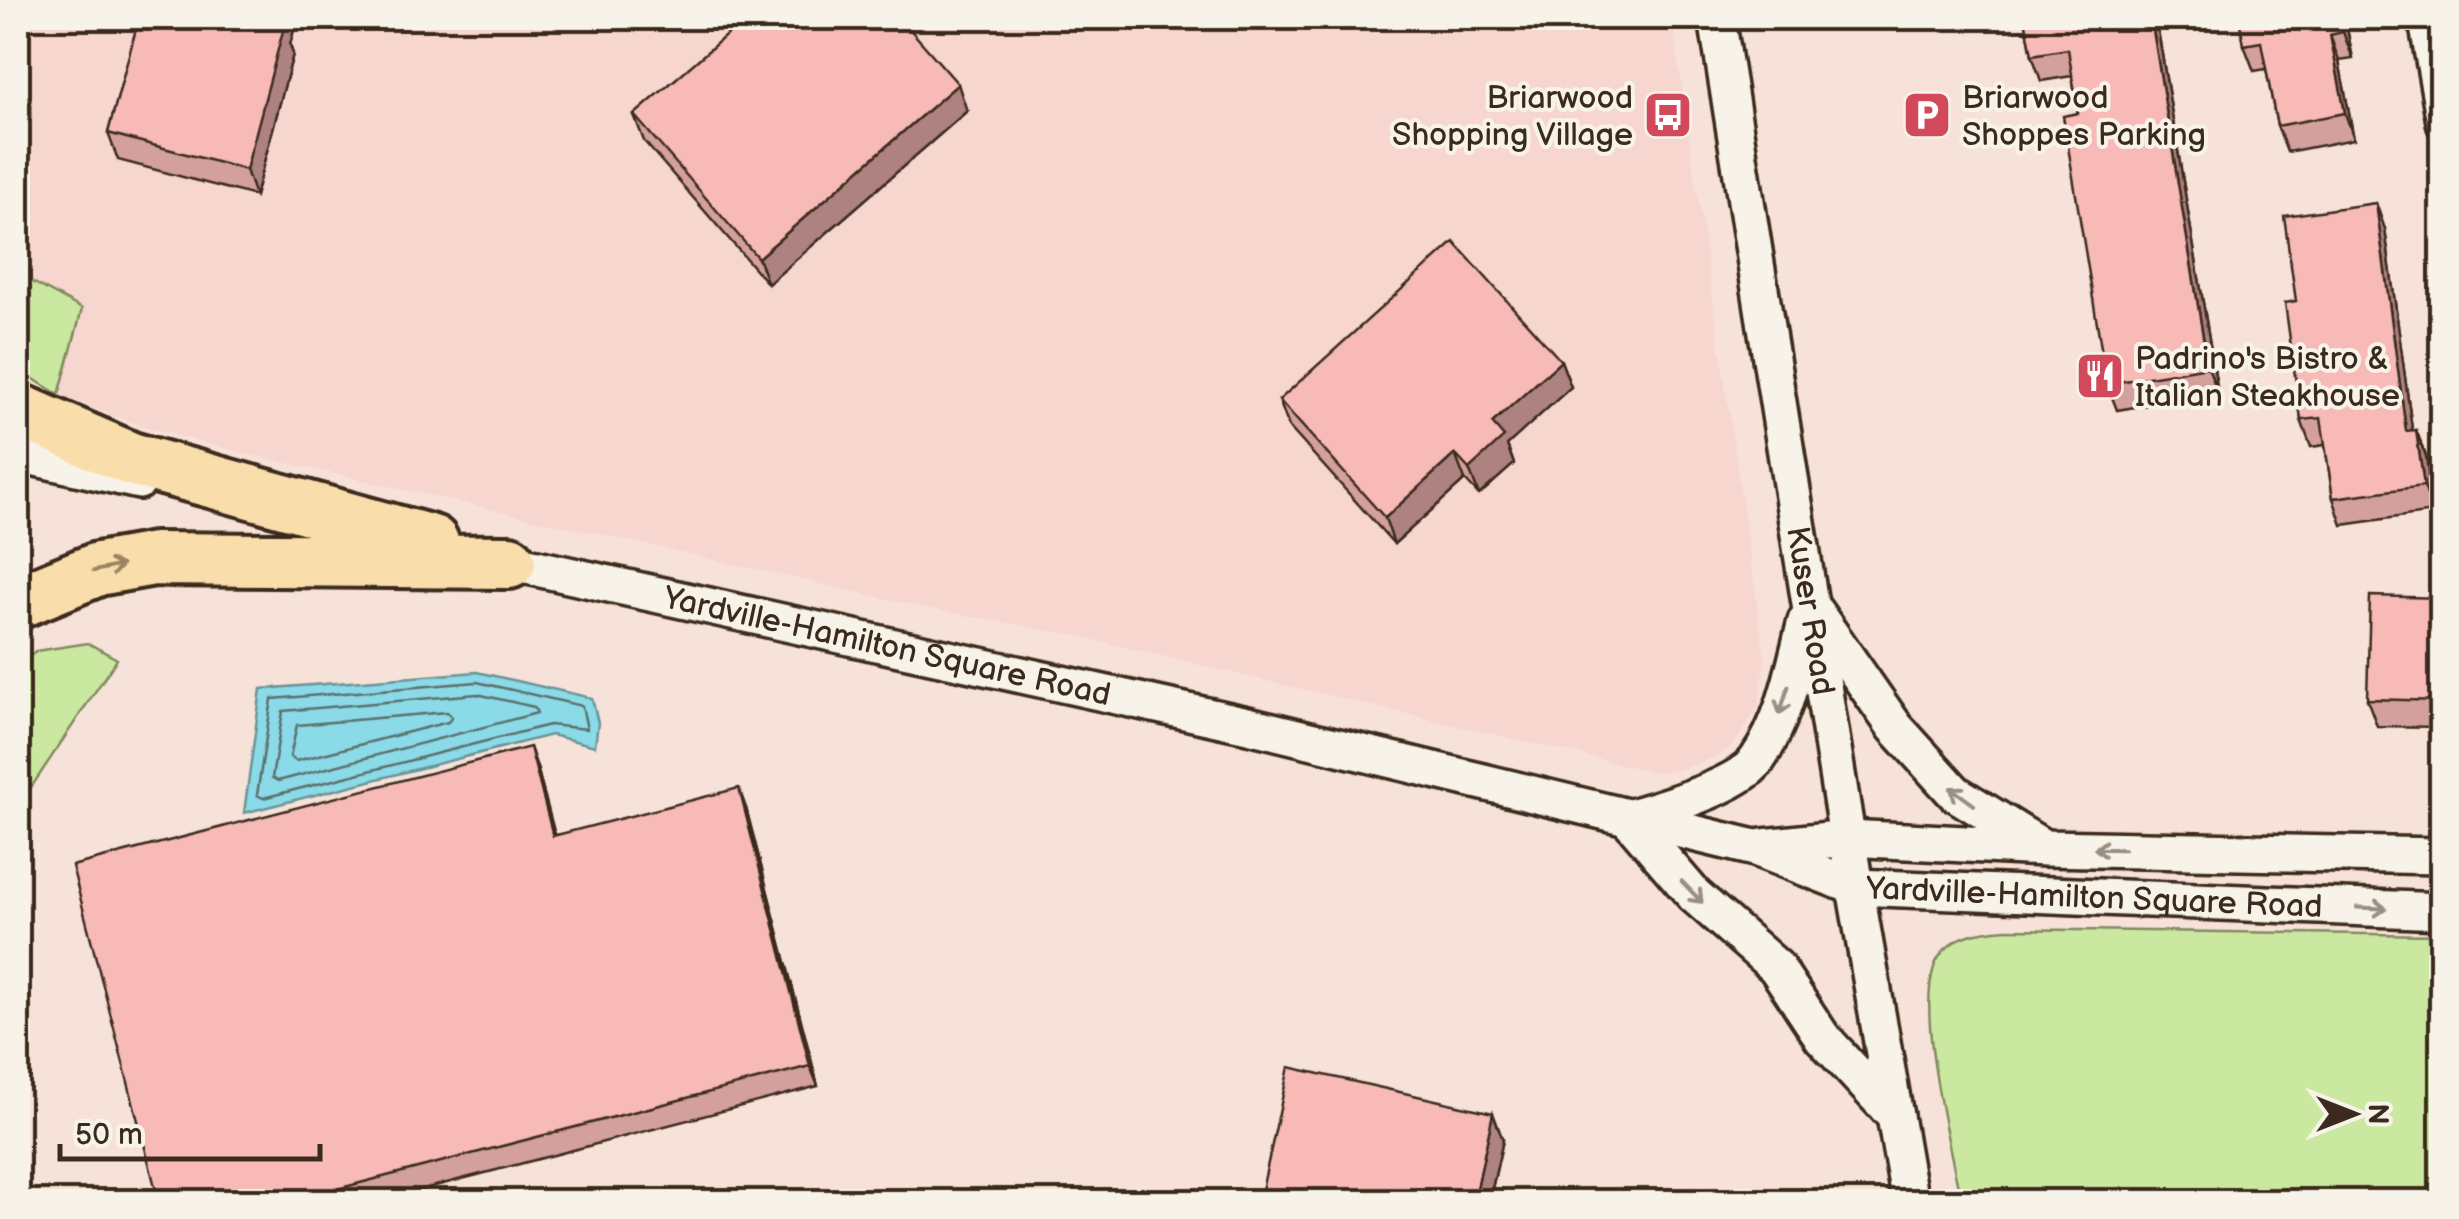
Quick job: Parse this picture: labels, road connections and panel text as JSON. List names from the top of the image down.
{
  "streets": {
    "street": ["Kuser Road", "Yardville-Hamilton Square Road"]
  },
  "crossings": [
    ["Kuser Road", "Yardville-Hamilton Square Road"]
  ],
  "places": {
    "bus stop": ["Briarwood Shopping Village"],
    "parking": ["Briarwood Shoppes Parking"],
    "restaurant": ["Padrino's Bistro & Italian Steakhouse"]
  },
  "scale_bar": "50 m",
  "north": "right"
}
